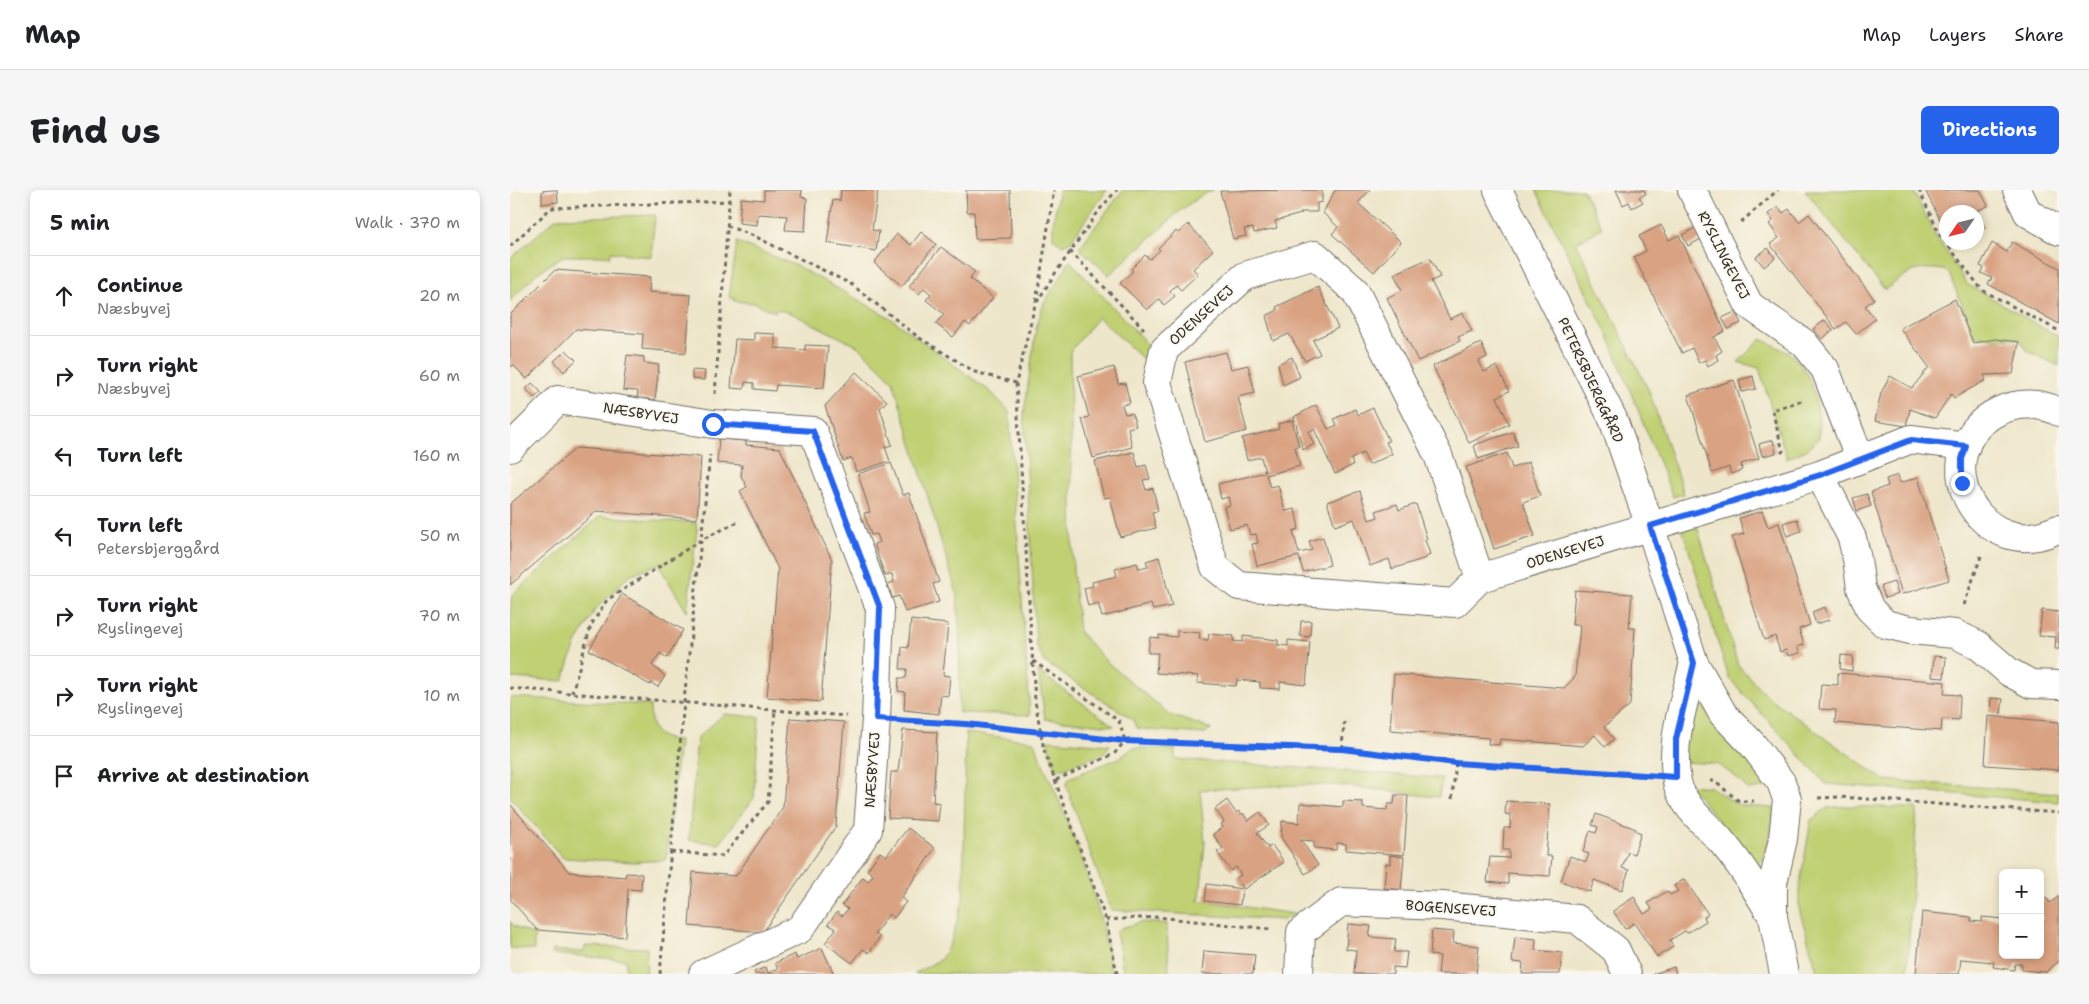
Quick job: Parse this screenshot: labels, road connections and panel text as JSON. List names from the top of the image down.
{
  "streets": {
    "street": [
      "RYSLINGEVEJ",
      "ODENSEVEJ",
      "PETERSBJERGGÅRD",
      "NÆSBYVEJ",
      "BOGENSEVEJ"
    ]
  },
  "crossings": [
    ["ODENSEVEJ", "PETERSBJERGGÅRD"]
  ],
  "north": "bottom left",
  "page": {
    "header": "Map",
    "nav": ["Map", "Layers", "Share"],
    "buttons": "Directions",
    "title": "Find us",
    "heading": ["5 min", "Walk · 370 m"],
    "list": [
      ["Continue", "Næsbyvej", "20 m"],
      ["Turn right", "Næsbyvej", "60 m"],
      ["Turn left", "160 m"],
      ["Turn left", "Petersbjerggård", "50 m"],
      ["Turn right", "Ryslingevej", "70 m"],
      ["Turn right", "Ryslingevej", "10 m"],
      "Arrive at destination"
    ],
    "map_buttons": ["+", "−"]
  }
}
